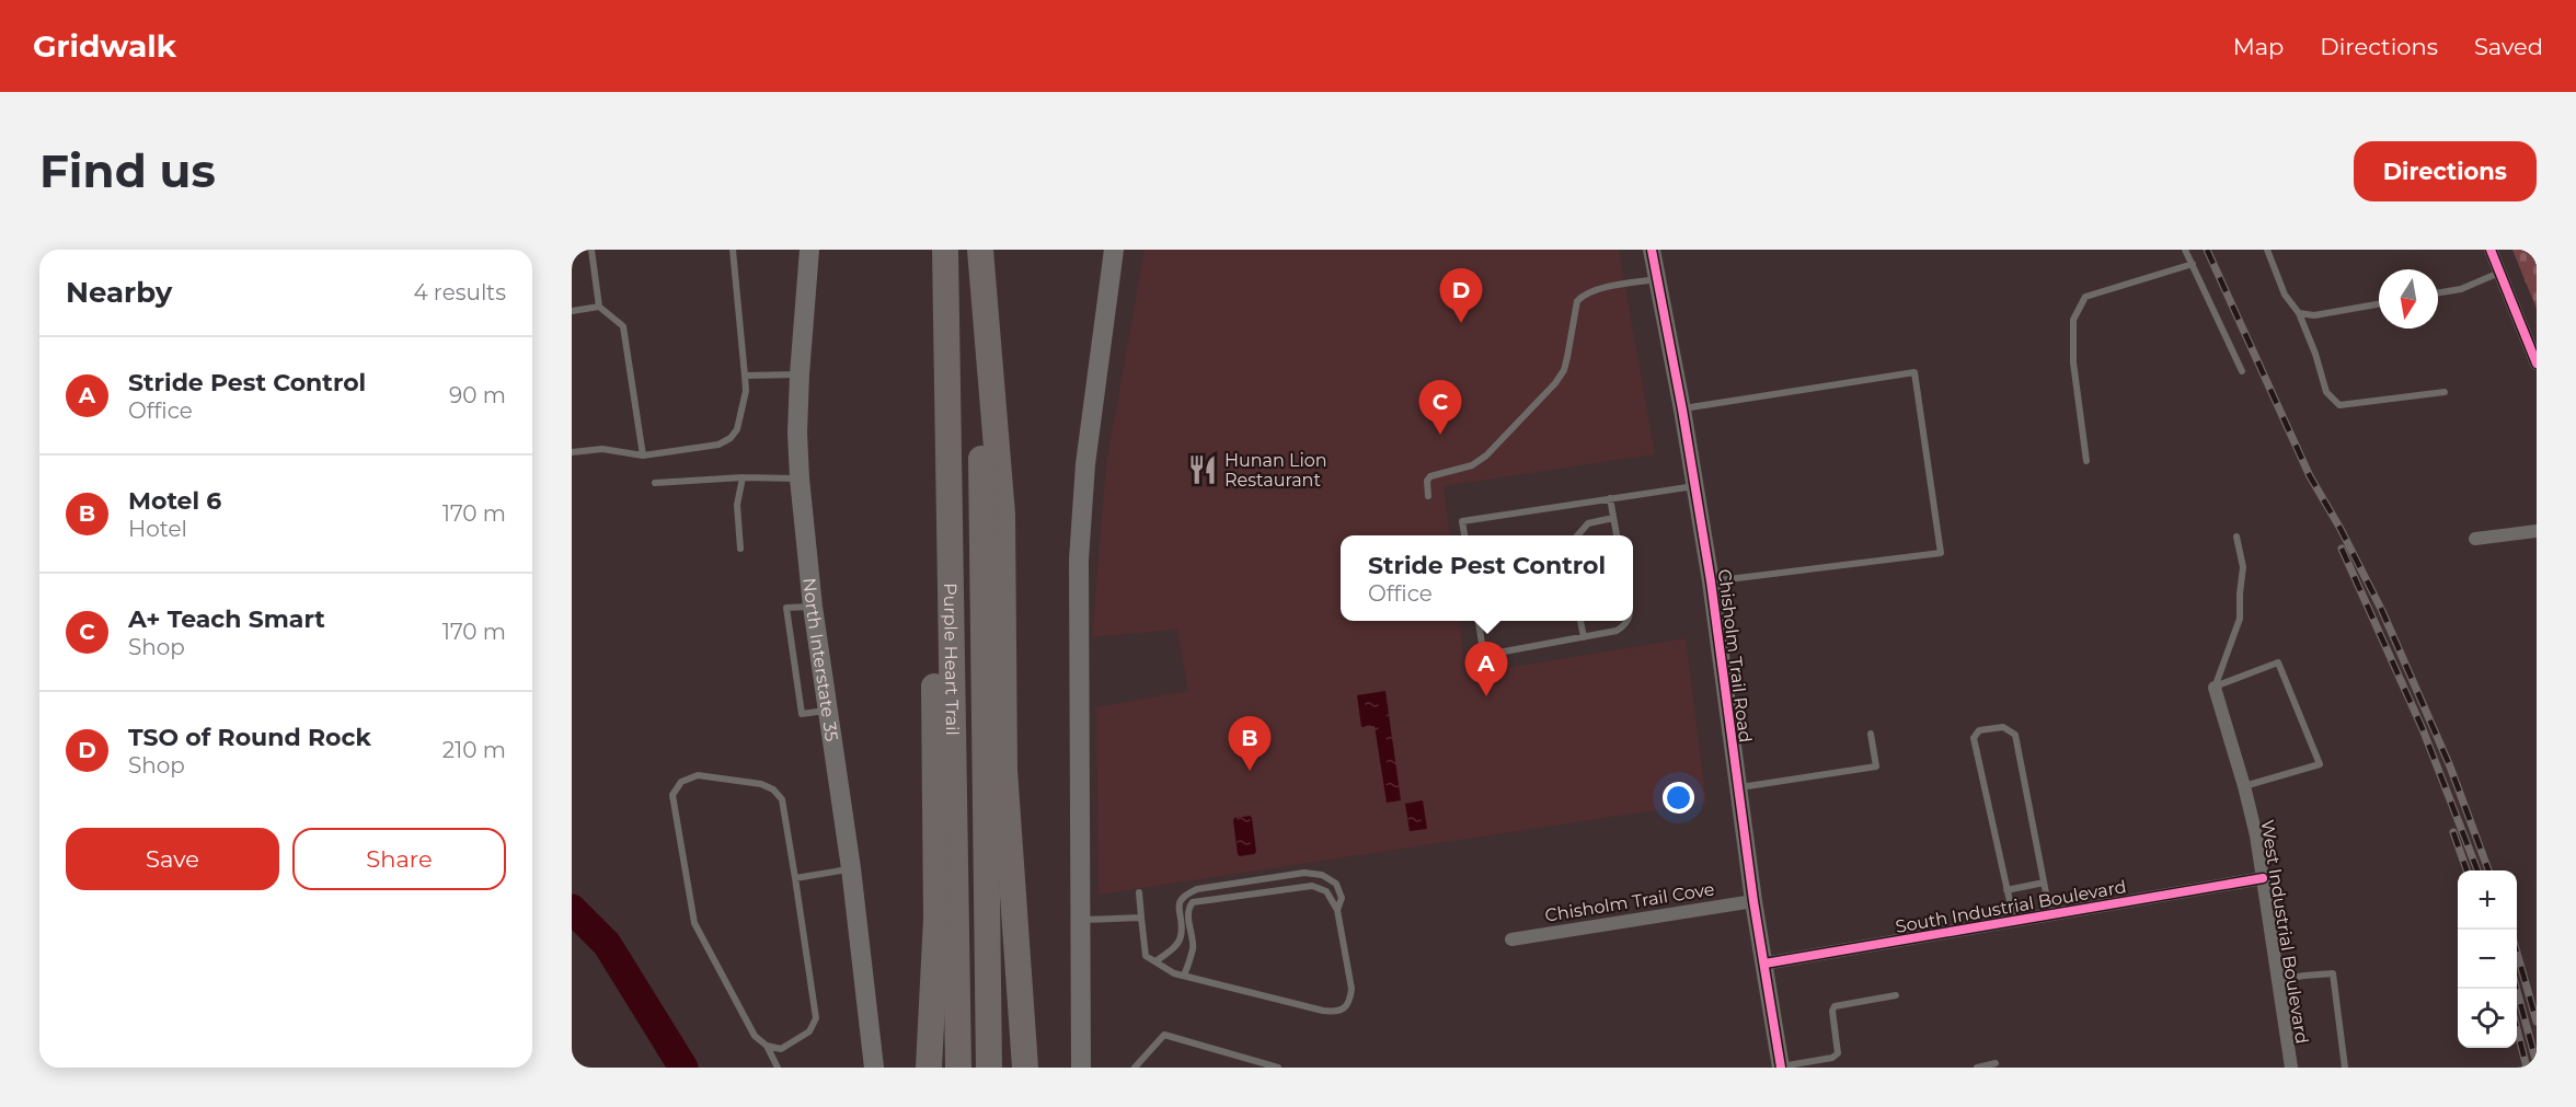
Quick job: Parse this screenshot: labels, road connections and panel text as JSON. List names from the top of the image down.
{
  "streets": {
    "highway": ["Purple Heart Trail"],
    "main road": ["North Interstate 35"],
    "street": [
      "Chisholm Trail Road",
      "Chisholm Trail Cove",
      "South Industrial Boulevard",
      "West Industrial Boulevard"
    ]
  },
  "crossings": [
    ["Chisholm Trail Road", "Chisholm Trail Cove"],
    ["Chisholm Trail Road", "South Industrial Boulevard"],
    ["South Industrial Boulevard", "West Industrial Boulevard"]
  ],
  "places": {
    "restaurant": ["Hunan Lion Restaurant"]
  },
  "north": "bottom",
  "page": {
    "header": "Gridwalk",
    "nav": ["Map", "Directions", "Saved"],
    "buttons": [
      "Directions",
      ["Save", "Share"]
    ],
    "title": "Find us",
    "heading": ["Nearby", "4 results"],
    "pins": [
      "D",
      "C",
      "A",
      "B"
    ],
    "list": [
      {
        "mark": "A",
        "name": "Stride Pest Control",
        "note": "Office",
        "value": "90 m"
      },
      {
        "mark": "B",
        "name": "Motel 6",
        "note": "Hotel",
        "value": "170 m"
      },
      {
        "mark": "C",
        "name": "A+ Teach Smart",
        "note": "Shop",
        "value": "170 m"
      },
      {
        "mark": "D",
        "name": "TSO of Round Rock",
        "note": "Shop",
        "value": "210 m"
      }
    ],
    "popup": ["Stride Pest Control", "Office"],
    "map_buttons": ["+", "−"]
  }
}
